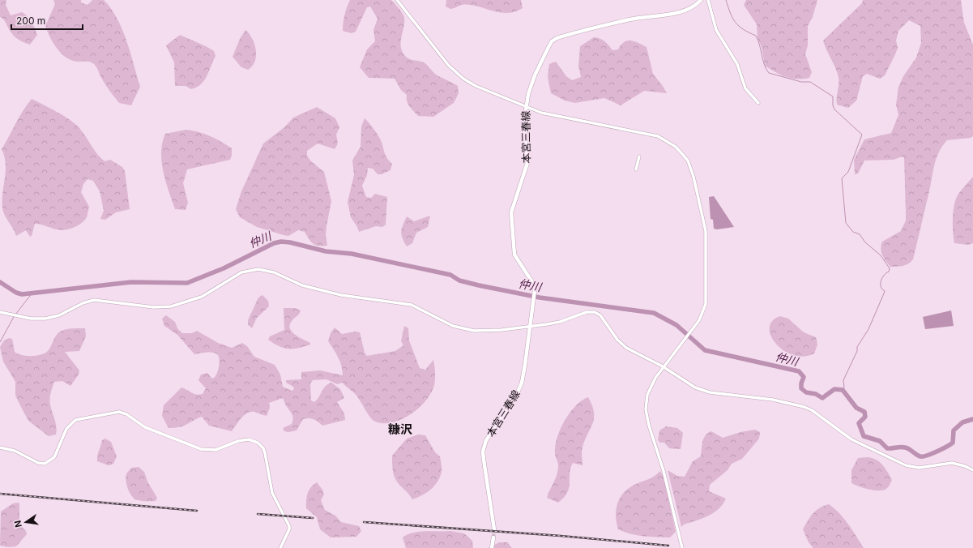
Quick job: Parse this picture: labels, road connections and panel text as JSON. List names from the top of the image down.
{
  "streets": {
    "main road": ["本宮三春線"]
  },
  "districts": ["糠沢"],
  "water": ["仲川"],
  "scale_bar": "200 m",
  "north": "left"
}
